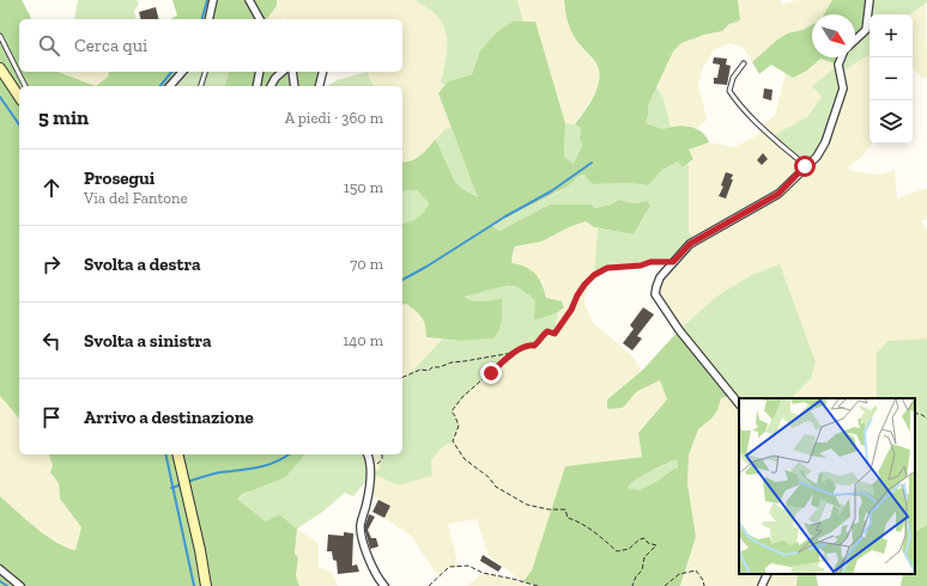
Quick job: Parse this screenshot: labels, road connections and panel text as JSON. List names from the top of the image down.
{
  "north": "bottom right",
  "page": {
    "map_buttons": ["+", "−"],
    "search": "Cerca qui",
    "heading": ["5 min", "A piedi · 360 m"],
    "list": [
      ["Prosegui", "Via del Fantone", "150 m"],
      ["Svolta a destra", "70 m"],
      ["Svolta a sinistra", "140 m"],
      "Arrivo a destinazione"
    ]
  }
}
